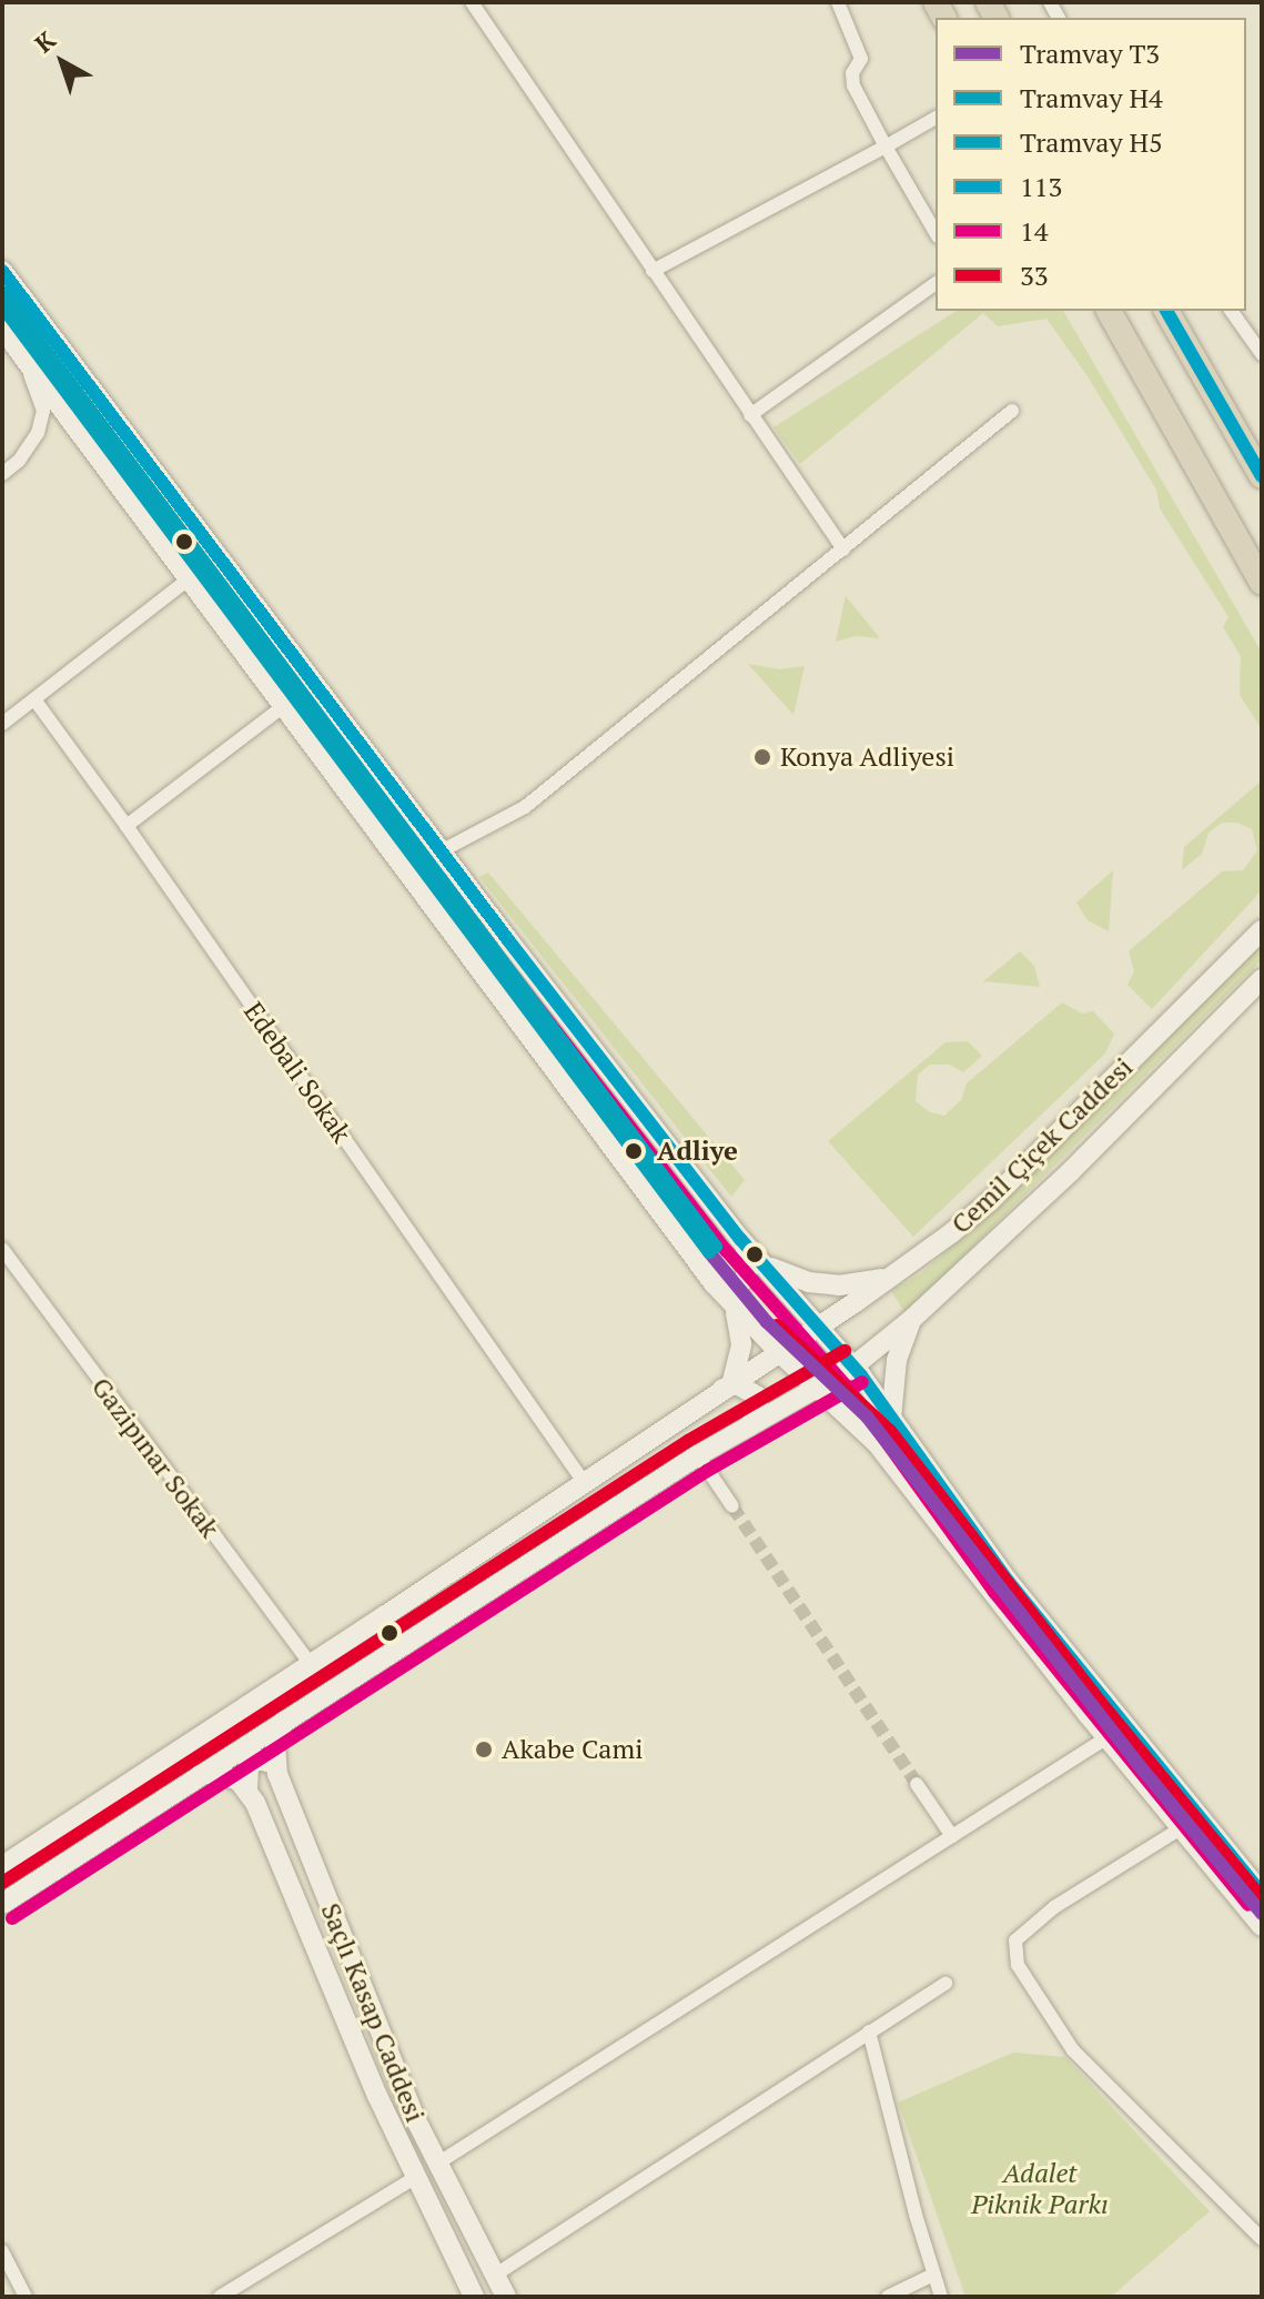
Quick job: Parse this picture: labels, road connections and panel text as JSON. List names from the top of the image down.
{
  "streets": {
    "street": [
      "Edebali Sokak",
      "Cemil Çiçek Caddesi",
      "Gazipınar Sokak",
      "Saçlı Kasap Caddesi"
    ]
  },
  "crossings": [
    ["Edebali Sokak", "Cemil Çiçek Caddesi"],
    ["Cemil Çiçek Caddesi", "Gazipınar Sokak"]
  ],
  "parks": ["Adalet Piknik Parkı"],
  "places": ["Konya Adliyesi", "Adliye", "Akabe Cami"],
  "lines": [
    "transit line 113",
    "tram line H4",
    "transit line 14",
    "tram line H5",
    "tram line T3",
    "transit line 33"
  ],
  "legend": [
    "Tramvay T3",
    "Tramvay H4",
    "Tramvay H5",
    "113",
    "14",
    "33"
  ],
  "north": "top left"
}
